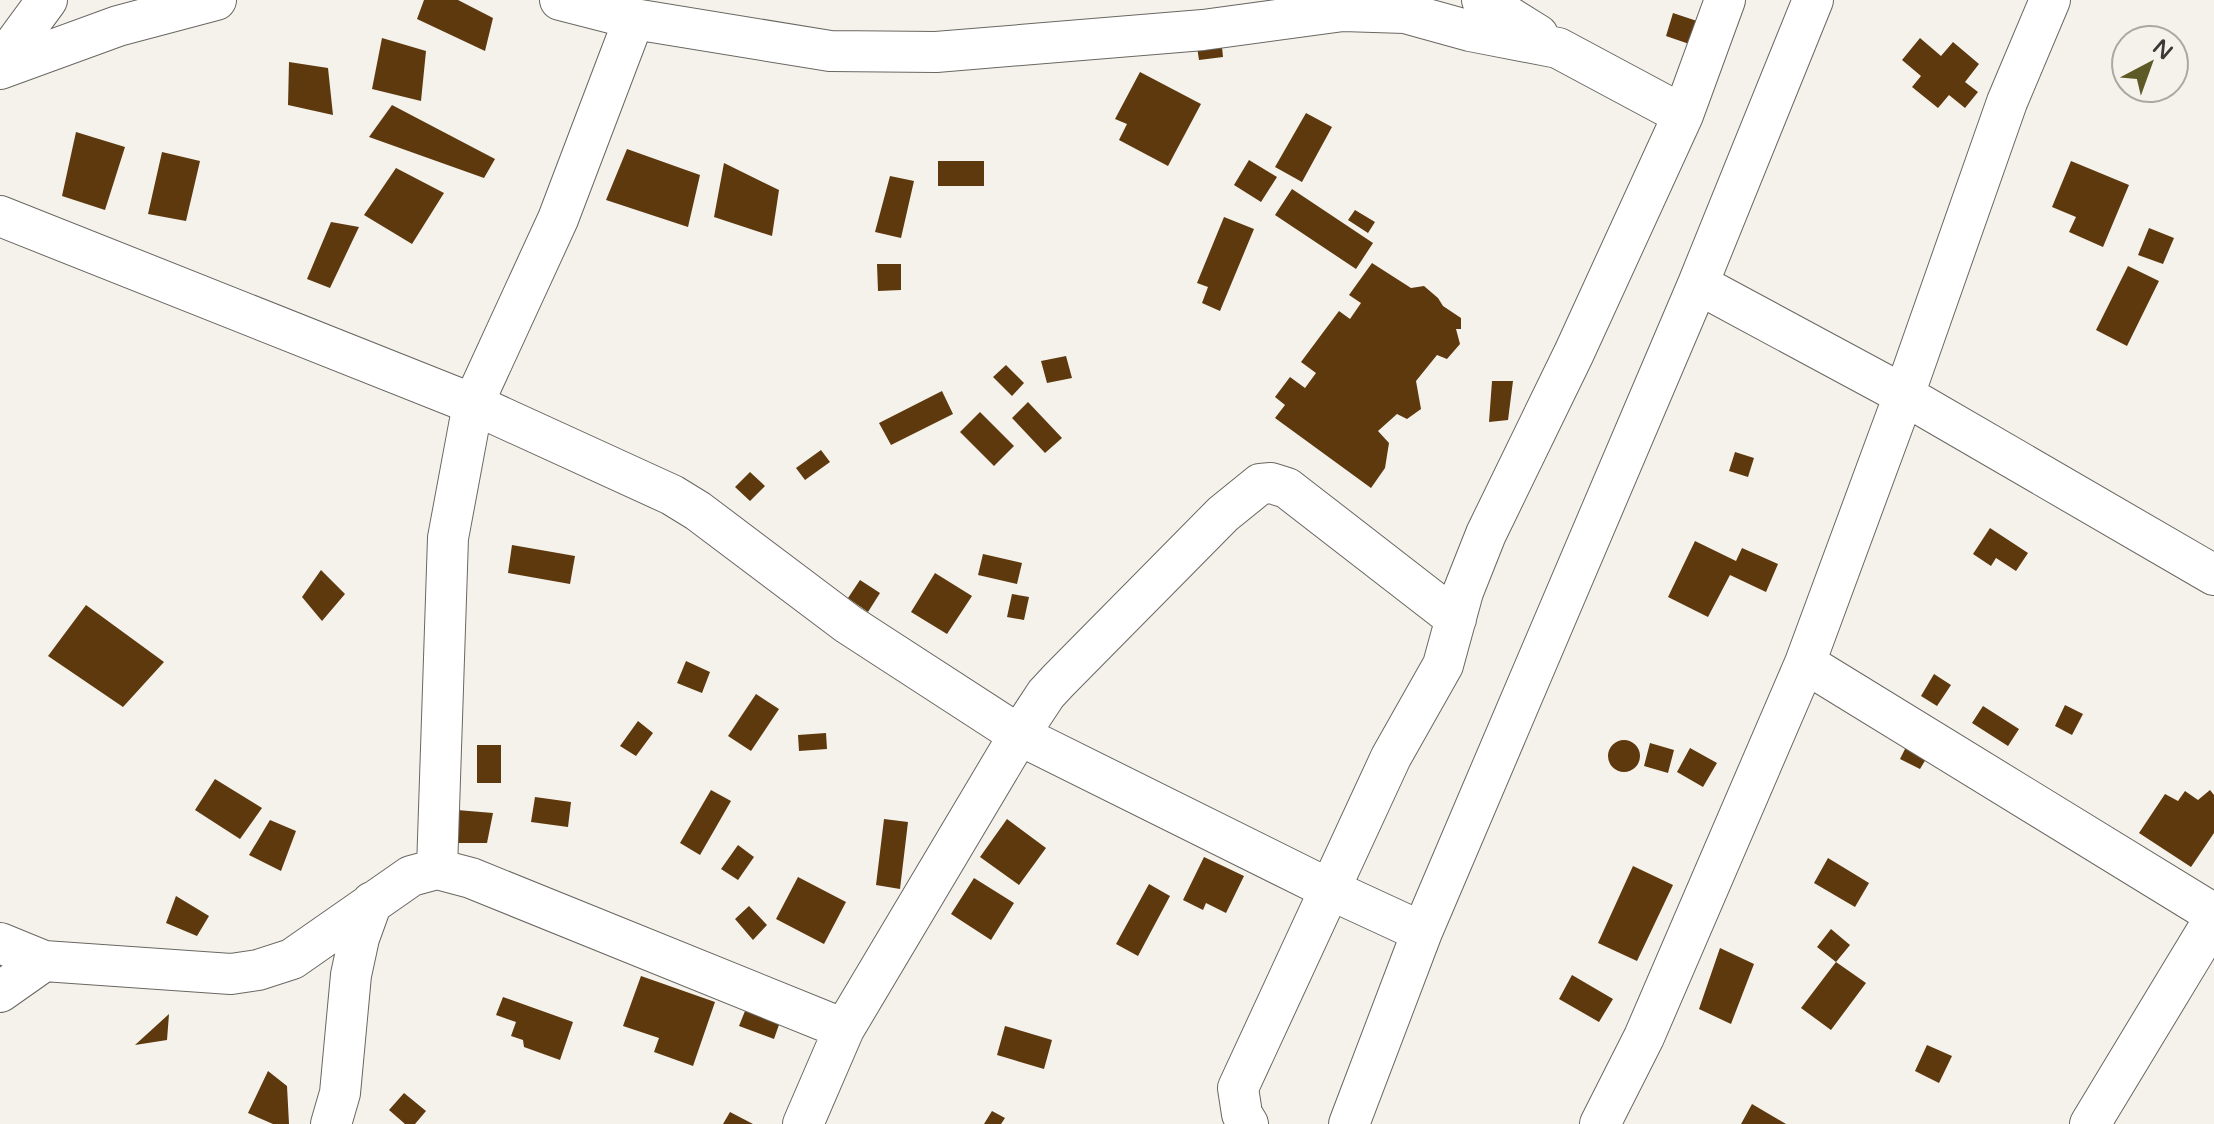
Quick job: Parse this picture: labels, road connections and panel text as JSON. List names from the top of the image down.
{
  "north": "top right"
}
